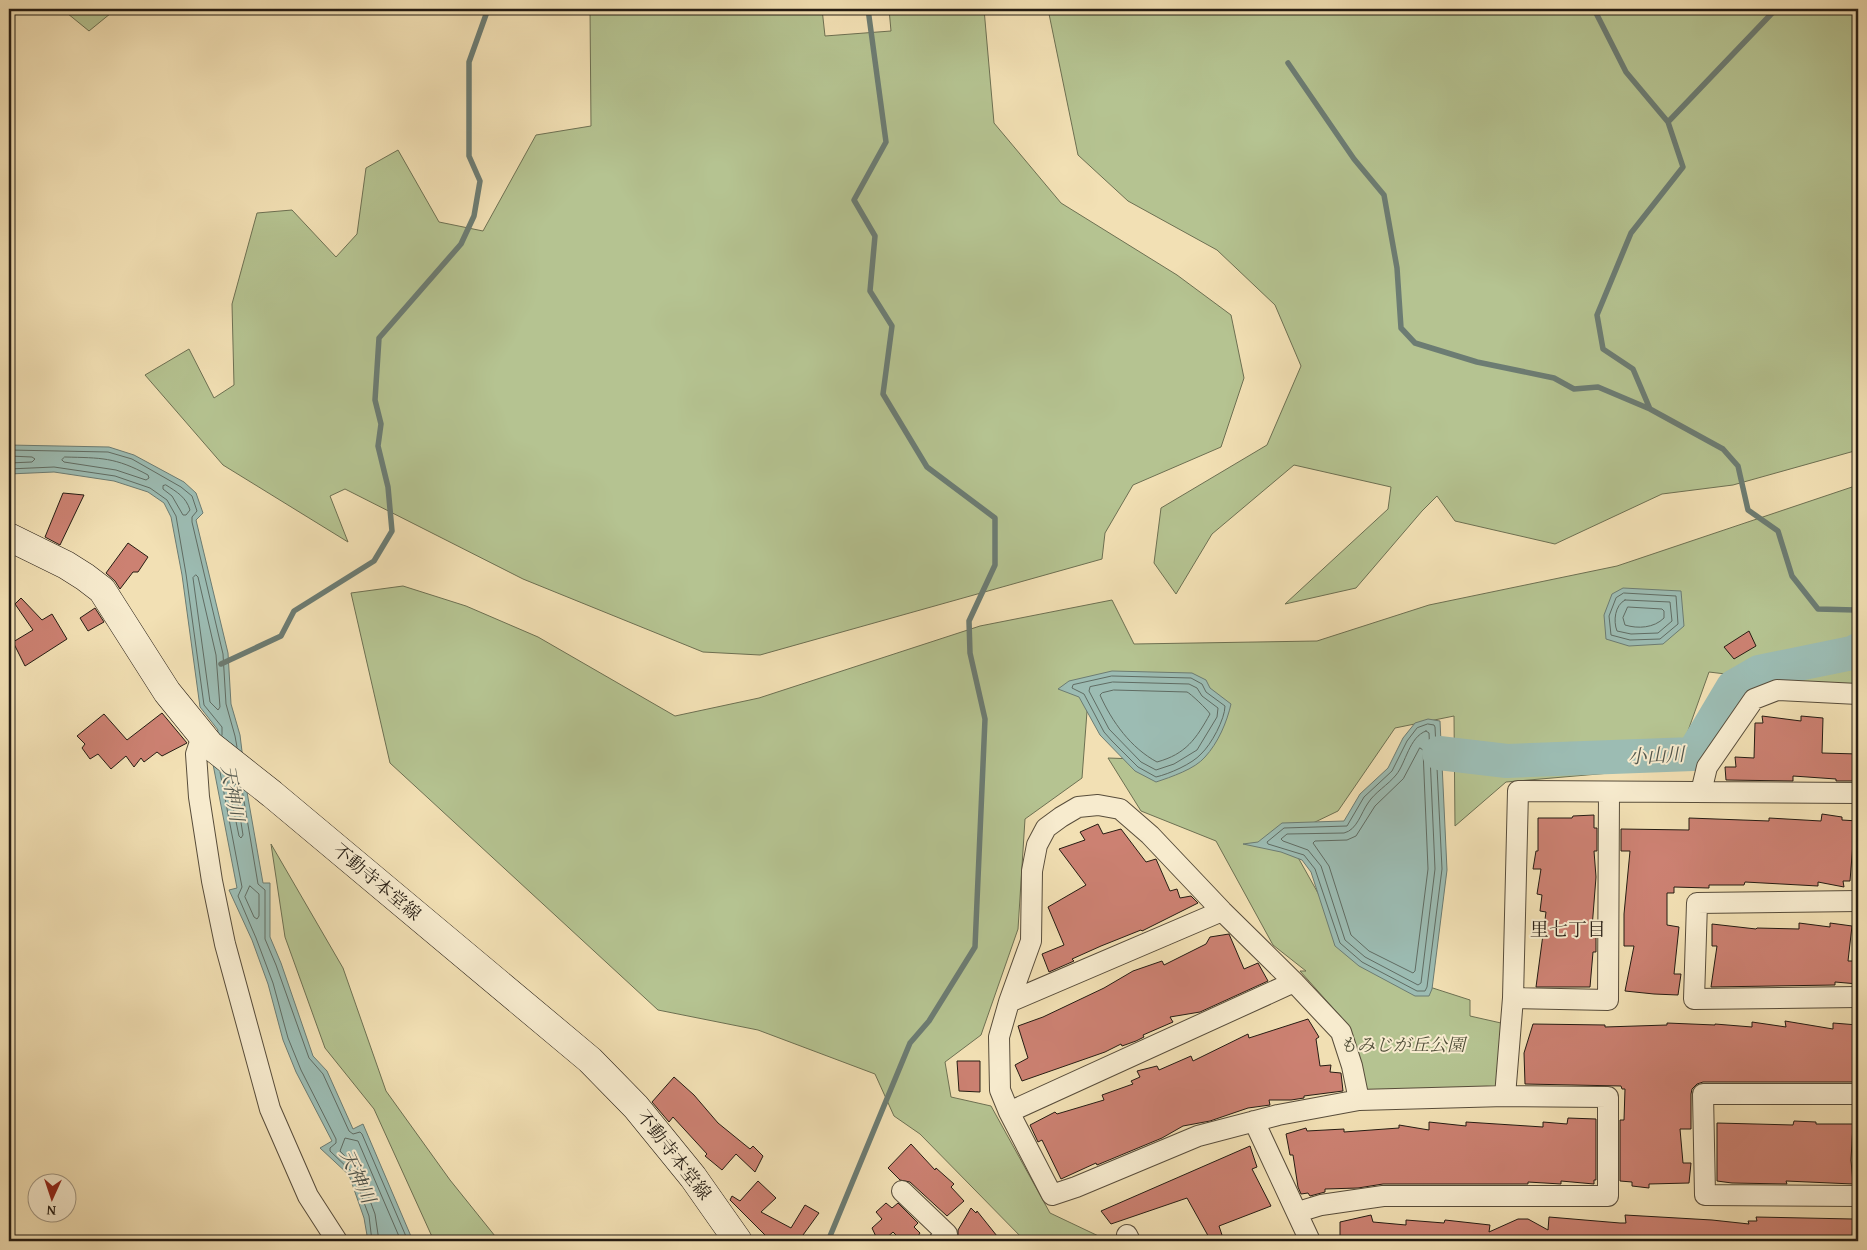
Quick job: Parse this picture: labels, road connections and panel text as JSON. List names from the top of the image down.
{
  "streets": {
    "main road": ["不動寺本堂線"]
  },
  "districts": ["里七丁目"],
  "water": ["小山川", "天神川"],
  "parks": ["もみじが丘公園"],
  "north": "bottom"
}
